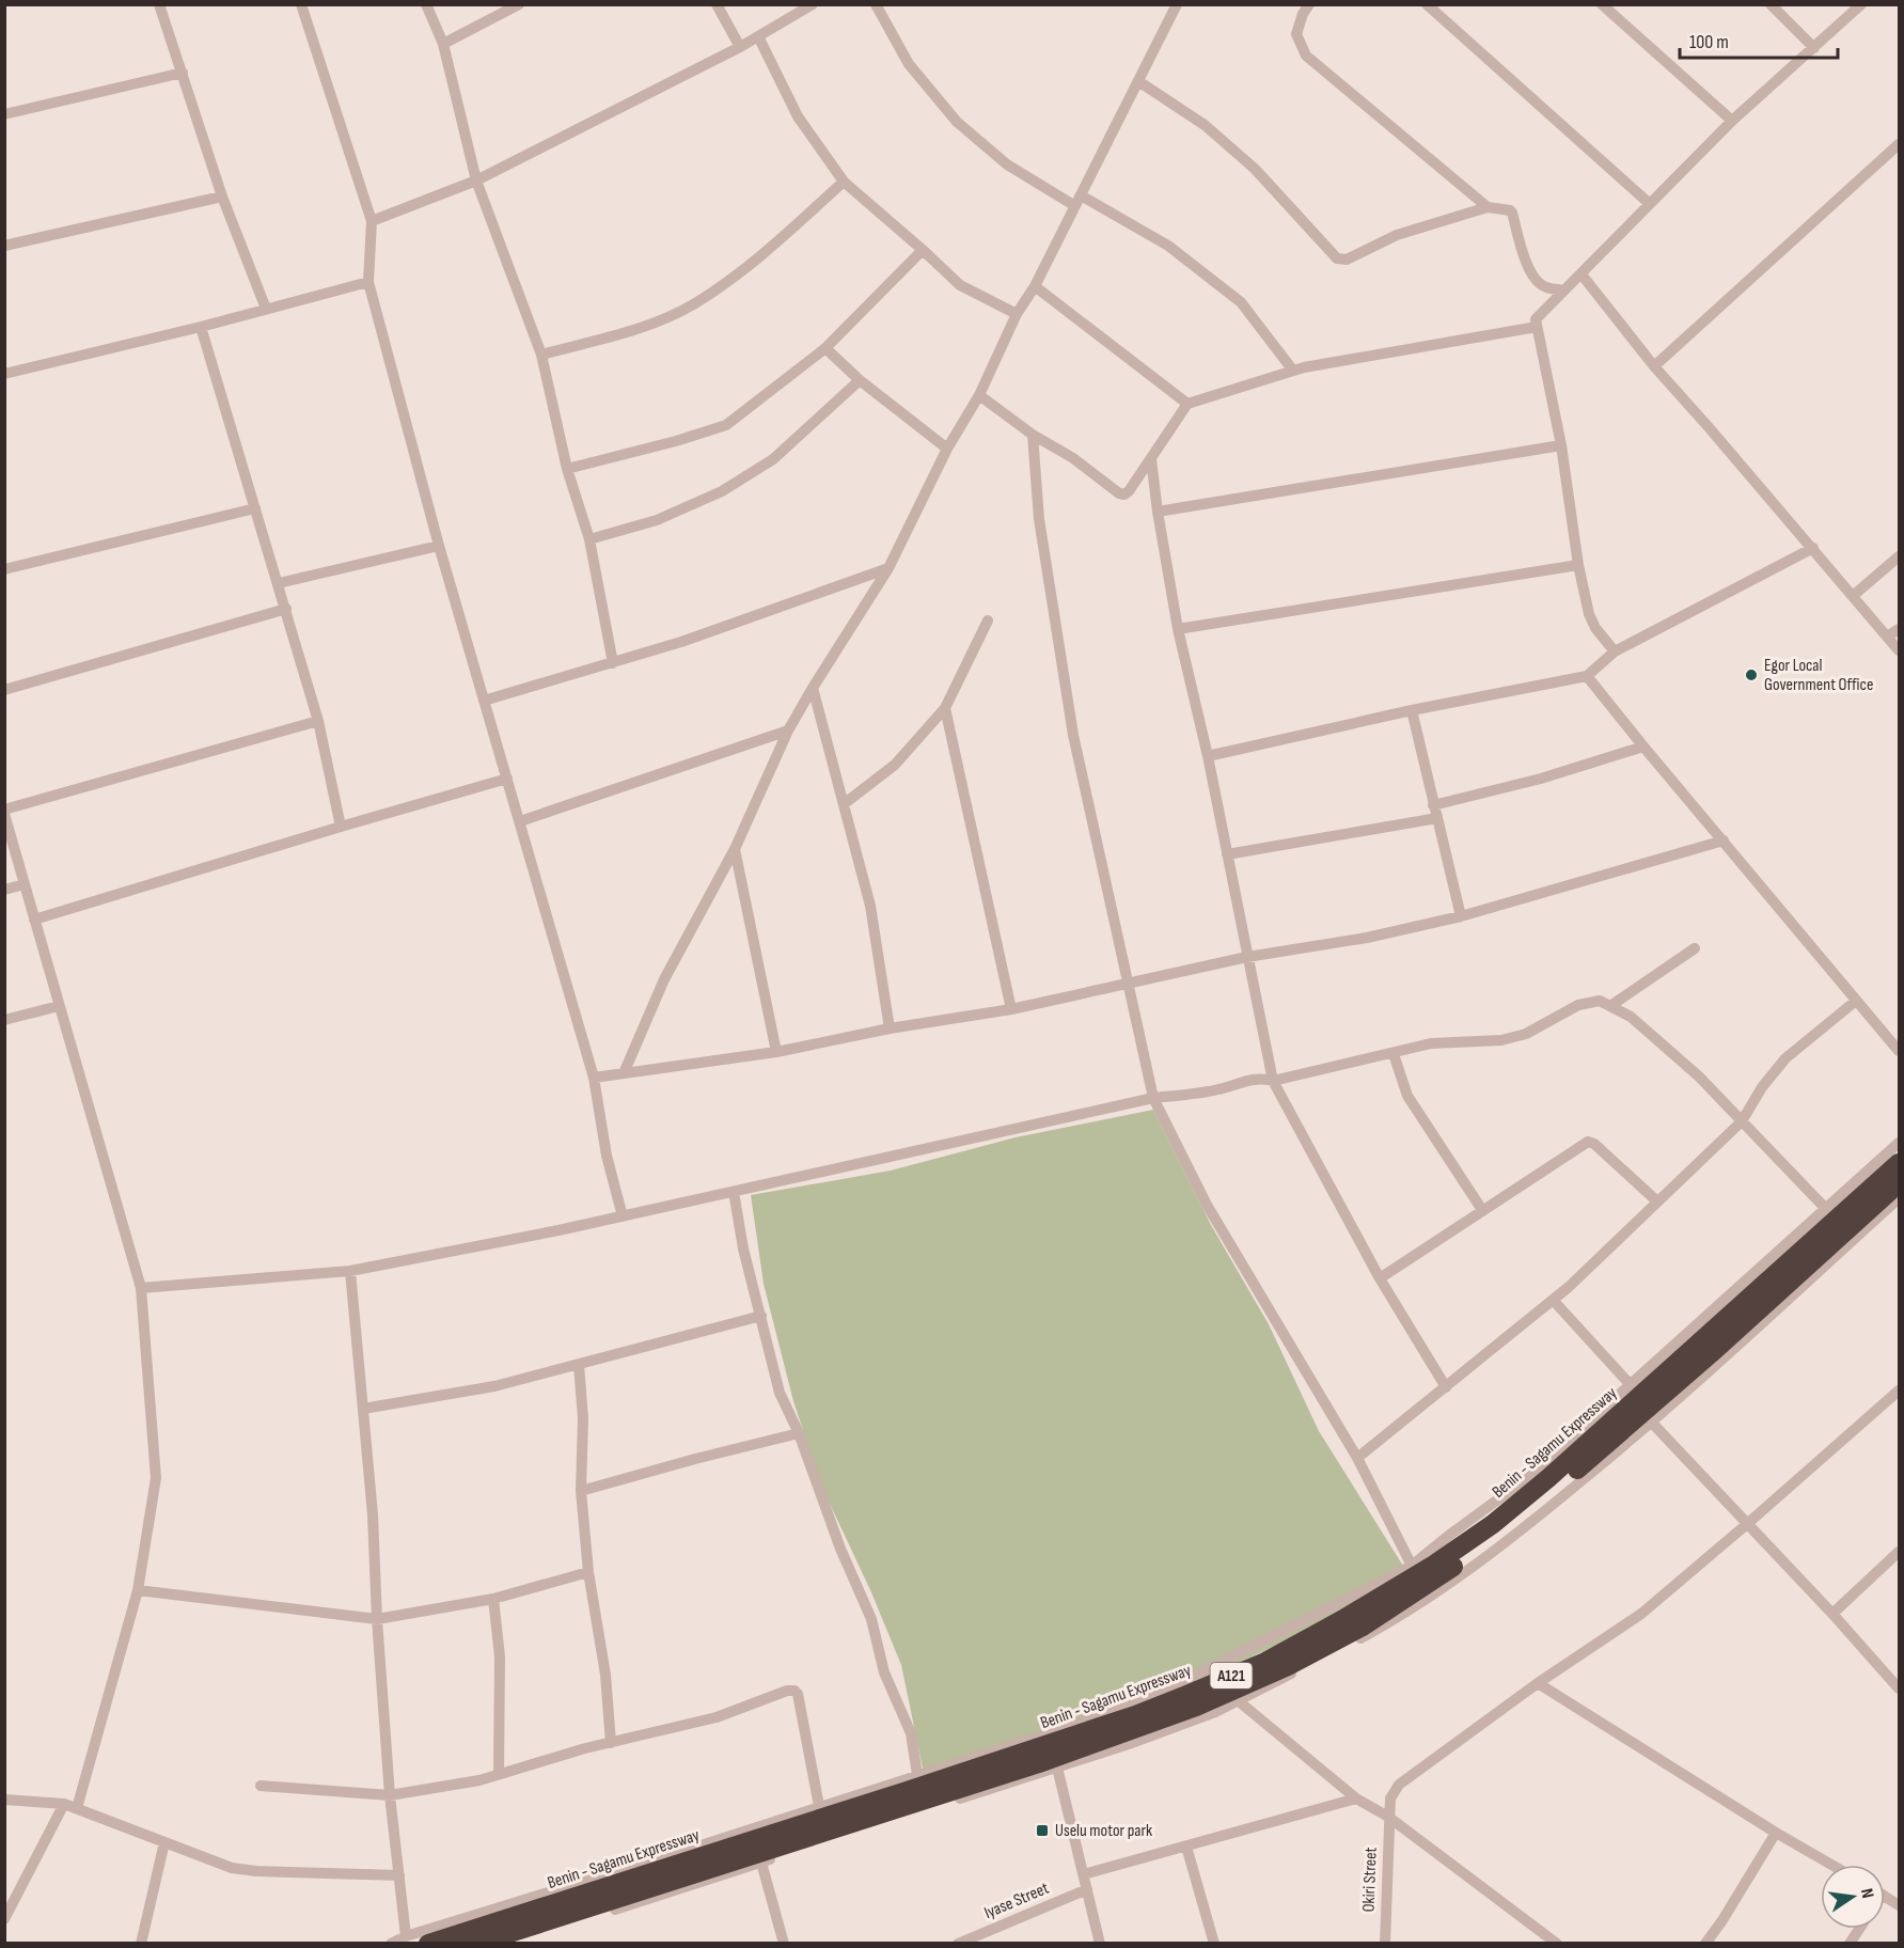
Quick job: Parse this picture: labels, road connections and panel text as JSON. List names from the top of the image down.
{
  "streets": {
    "highway": ["Benin - Sagamu Expressway", "A121"],
    "street": ["Okiri Street", "Iyase Street"]
  },
  "crossings": [
    ["Benin - Sagamu Expressway", "A121"]
  ],
  "places": {
    "other": ["Egor Local Government Office"],
    "transit": ["Uselu motor park"]
  },
  "scale_bar": "100 m",
  "north": "right"
}
